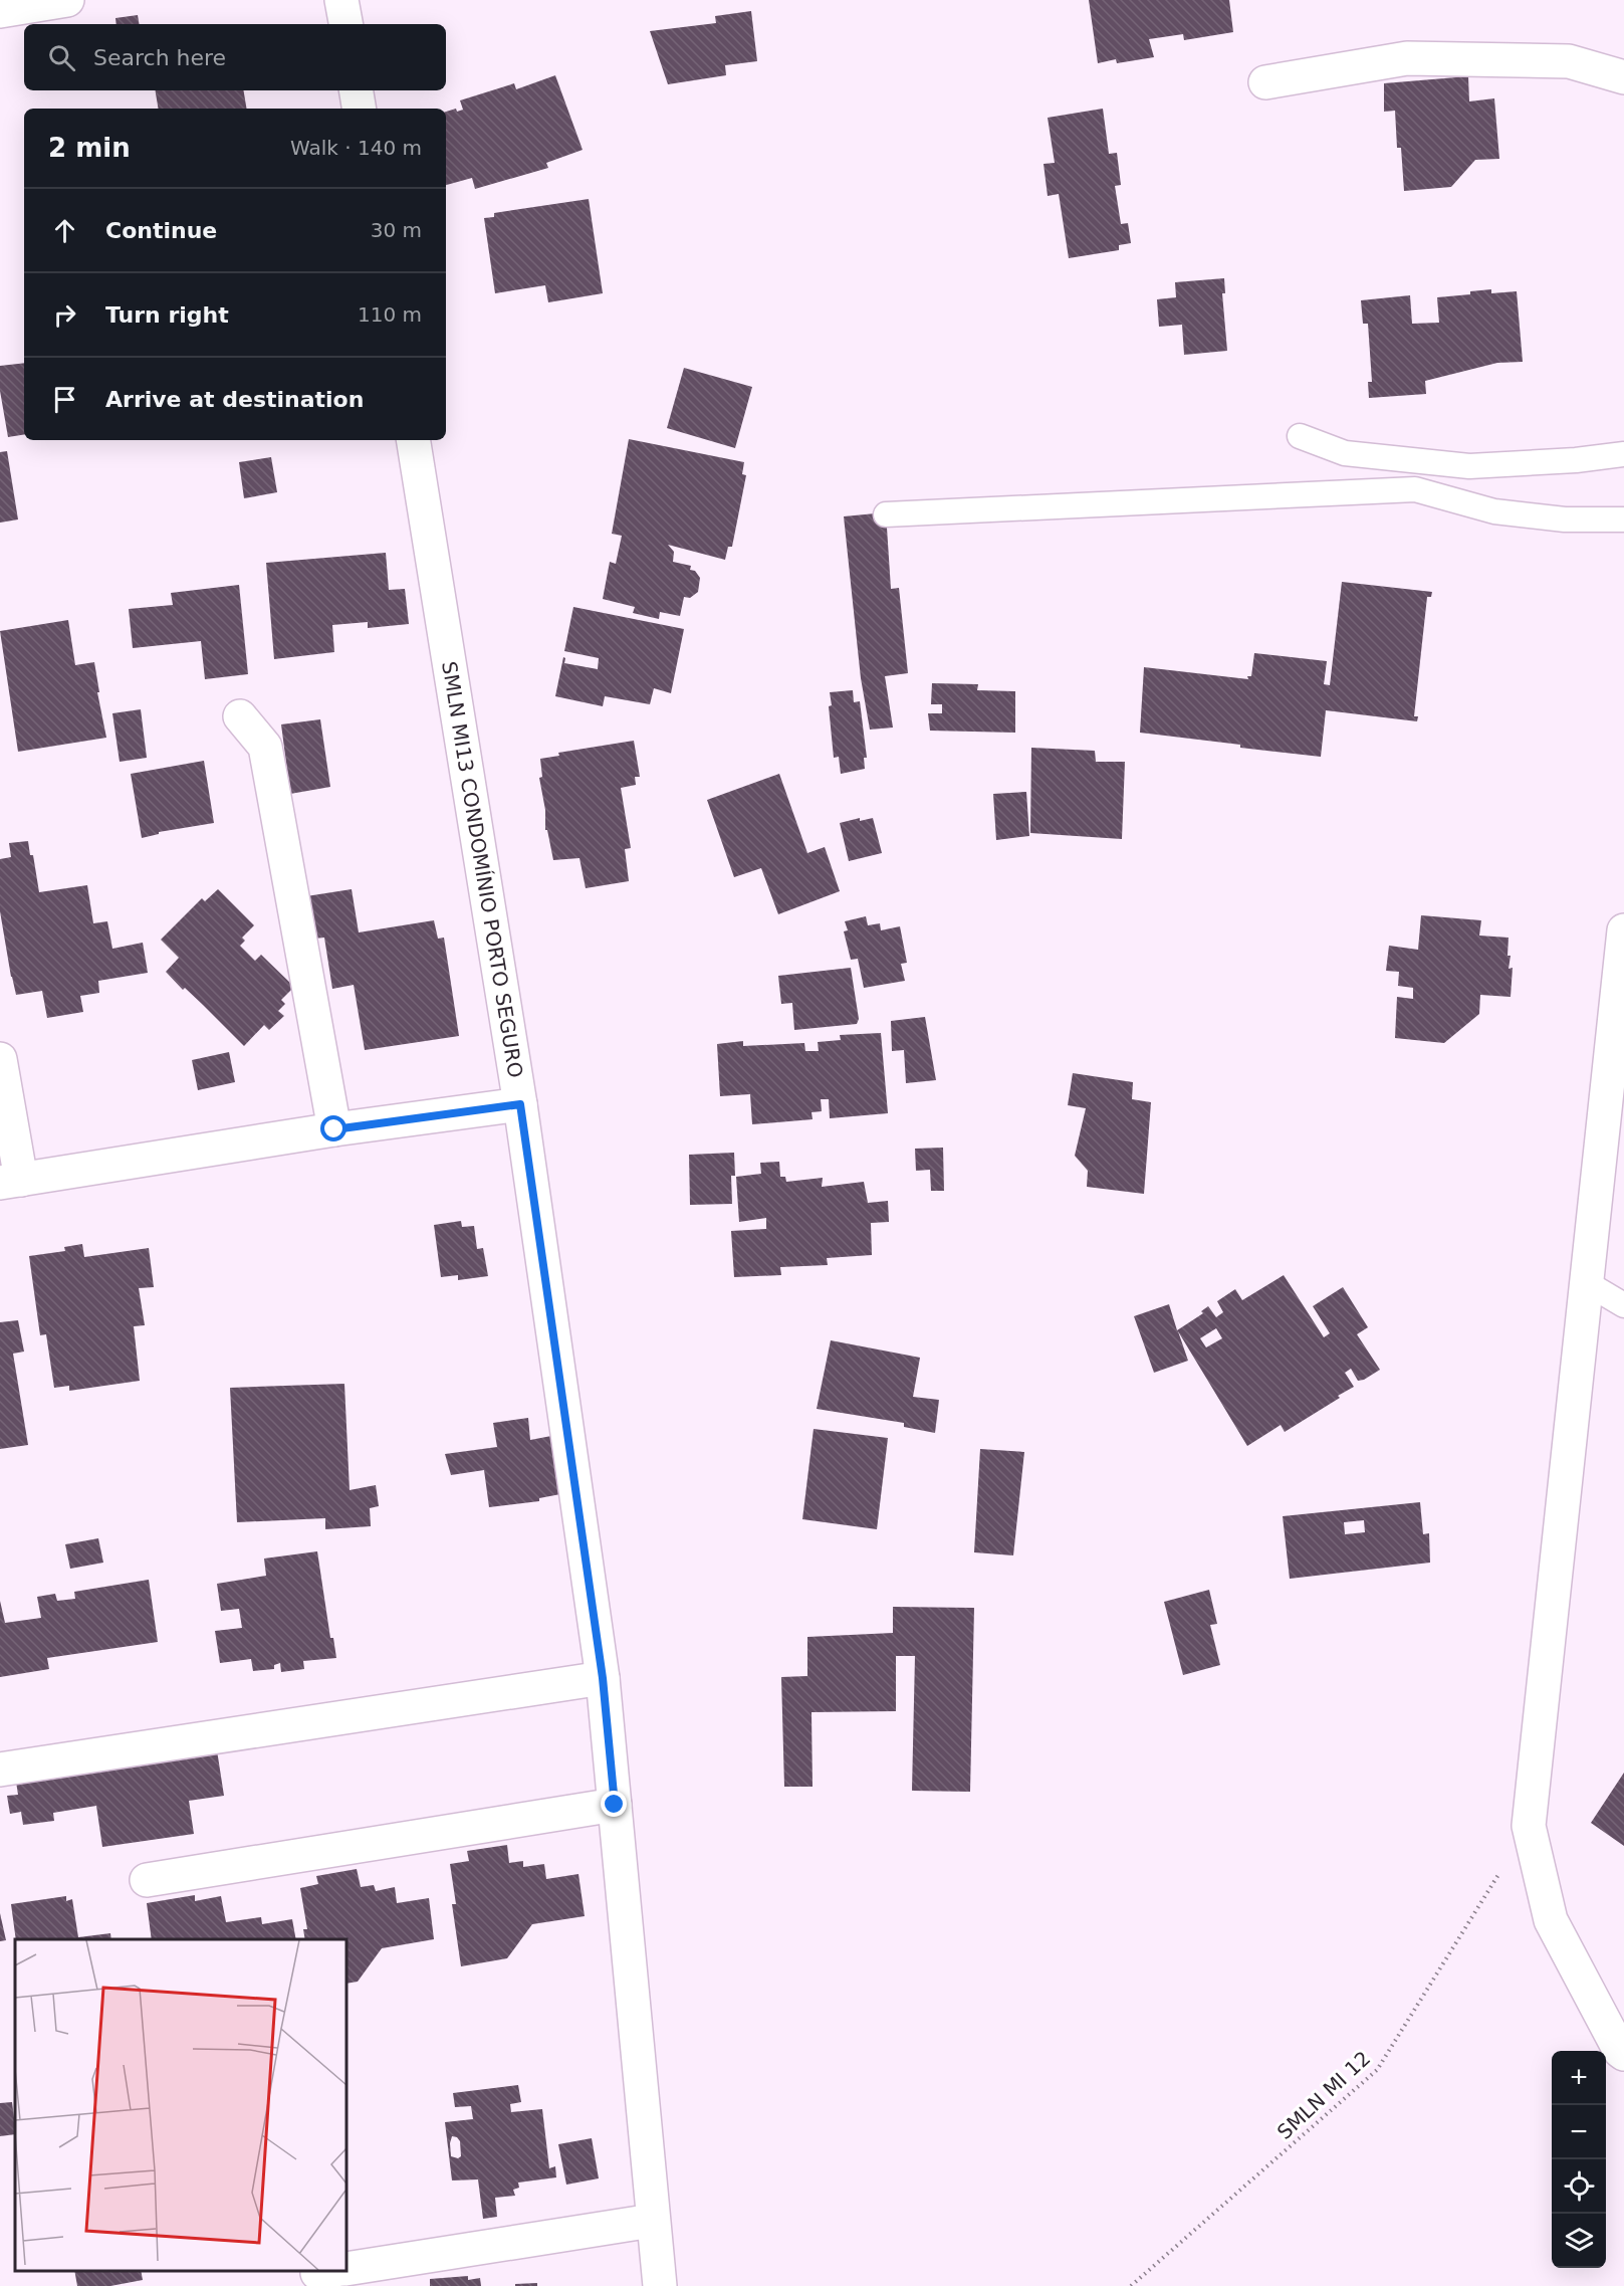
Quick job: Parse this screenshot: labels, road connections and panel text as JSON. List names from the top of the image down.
{
  "streets": {
    "street": ["SMLN MI13 CONDOMÍNIO PORTO SEGURO"],
    "path": ["SMLN MI 12"]
  },
  "page": {
    "search": "Search here",
    "heading": ["2 min", "Walk · 140 m"],
    "list": [
      ["Continue", "30 m"],
      ["Turn right", "110 m"],
      "Arrive at destination"
    ],
    "map_buttons": ["+", "−"]
  }
}
